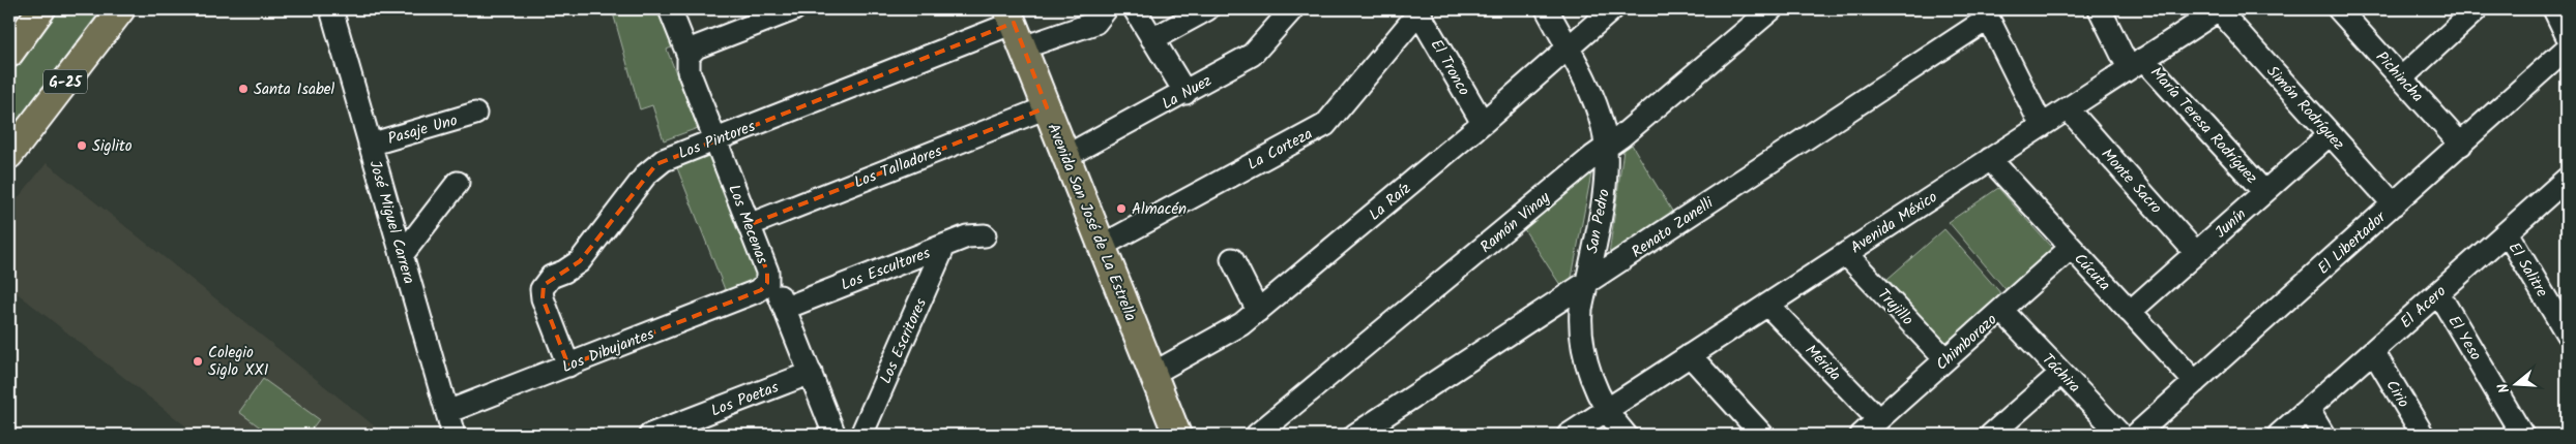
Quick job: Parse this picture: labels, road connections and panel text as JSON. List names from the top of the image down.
{
  "streets": {
    "main road": ["G-25", "Avenida San José de La Estrella"],
    "street": [
      "El Tronco",
      "Pichincha",
      "La Nuez",
      "Simón Rodríguez",
      "María Teresa Rodríguez",
      "Pasaje Uno",
      "Los Pintores",
      "La Corteza",
      "Los Talladores",
      "Monte Sacro",
      "La Raíz",
      "San Pedro",
      "José Miguel Carrera",
      "Ramón Vinay",
      "Avenida México",
      "Junín",
      "Los Mecenas",
      "Renato Zanelli",
      "El Libertador",
      "Los Escultores",
      "El Salitre",
      "Cúcuta",
      "Trujillo",
      "El Acero",
      "El Yeso",
      "Los Escritores",
      "Chimborazo",
      "Los Dibujantes",
      "Mérida",
      "Táchira",
      "Cirio",
      "Los Poetas"
    ]
  },
  "crossings": [
    ["El Tronco", "La Corteza"],
    ["El Tronco", "La Raíz"],
    ["Pichincha", "El Libertador"],
    ["La Nuez", "Avenida San José de La Estrella"],
    ["Simón Rodríguez", "Avenida México"],
    ["Simón Rodríguez", "Junín"],
    ["Simón Rodríguez", "El Libertador"],
    ["María Teresa Rodríguez", "Avenida México"],
    ["María Teresa Rodríguez", "Junín"],
    ["Pasaje Uno", "José Miguel Carrera"],
    ["Los Pintores", "Avenida San José de La Estrella"],
    ["Los Pintores", "Los Mecenas"],
    ["Los Pintores", "Los Dibujantes"],
    ["La Corteza", "Avenida San José de La Estrella"],
    ["Los Talladores", "Avenida San José de La Estrella"],
    ["Los Talladores", "Los Mecenas"],
    ["Monte Sacro", "Avenida México"],
    ["Monte Sacro", "Junín"],
    ["La Raíz", "San Pedro"],
    ["La Raíz", "Avenida San José de La Estrella"],
    ["San Pedro", "Ramón Vinay"],
    ["San Pedro", "Avenida México"],
    ["San Pedro", "Renato Zanelli"],
    ["José Miguel Carrera", "Los Dibujantes"],
    ["Avenida México", "Cúcuta"],
    ["Avenida México", "Trujillo"],
    ["Avenida México", "Mérida"],
    ["Junín", "Cúcuta"],
    ["Los Mecenas", "Los Escultores"],
    ["Los Mecenas", "Los Dibujantes"],
    ["Los Mecenas", "Los Poetas"],
    ["El Libertador", "Cúcuta"],
    ["Los Escultores", "Los Escritores"],
    ["El Salitre", "El Acero"],
    ["Cúcuta", "Chimborazo"],
    ["Trujillo", "Chimborazo"],
    ["El Acero", "El Yeso"],
    ["El Acero", "Cirio"],
    ["Chimborazo", "Mérida"],
    ["Chimborazo", "Táchira"]
  ],
  "places": [
    "Santa Isabel",
    "Siglito",
    "Almacén",
    "Colegio Siglo XXI"
  ],
  "north": "left"
}
